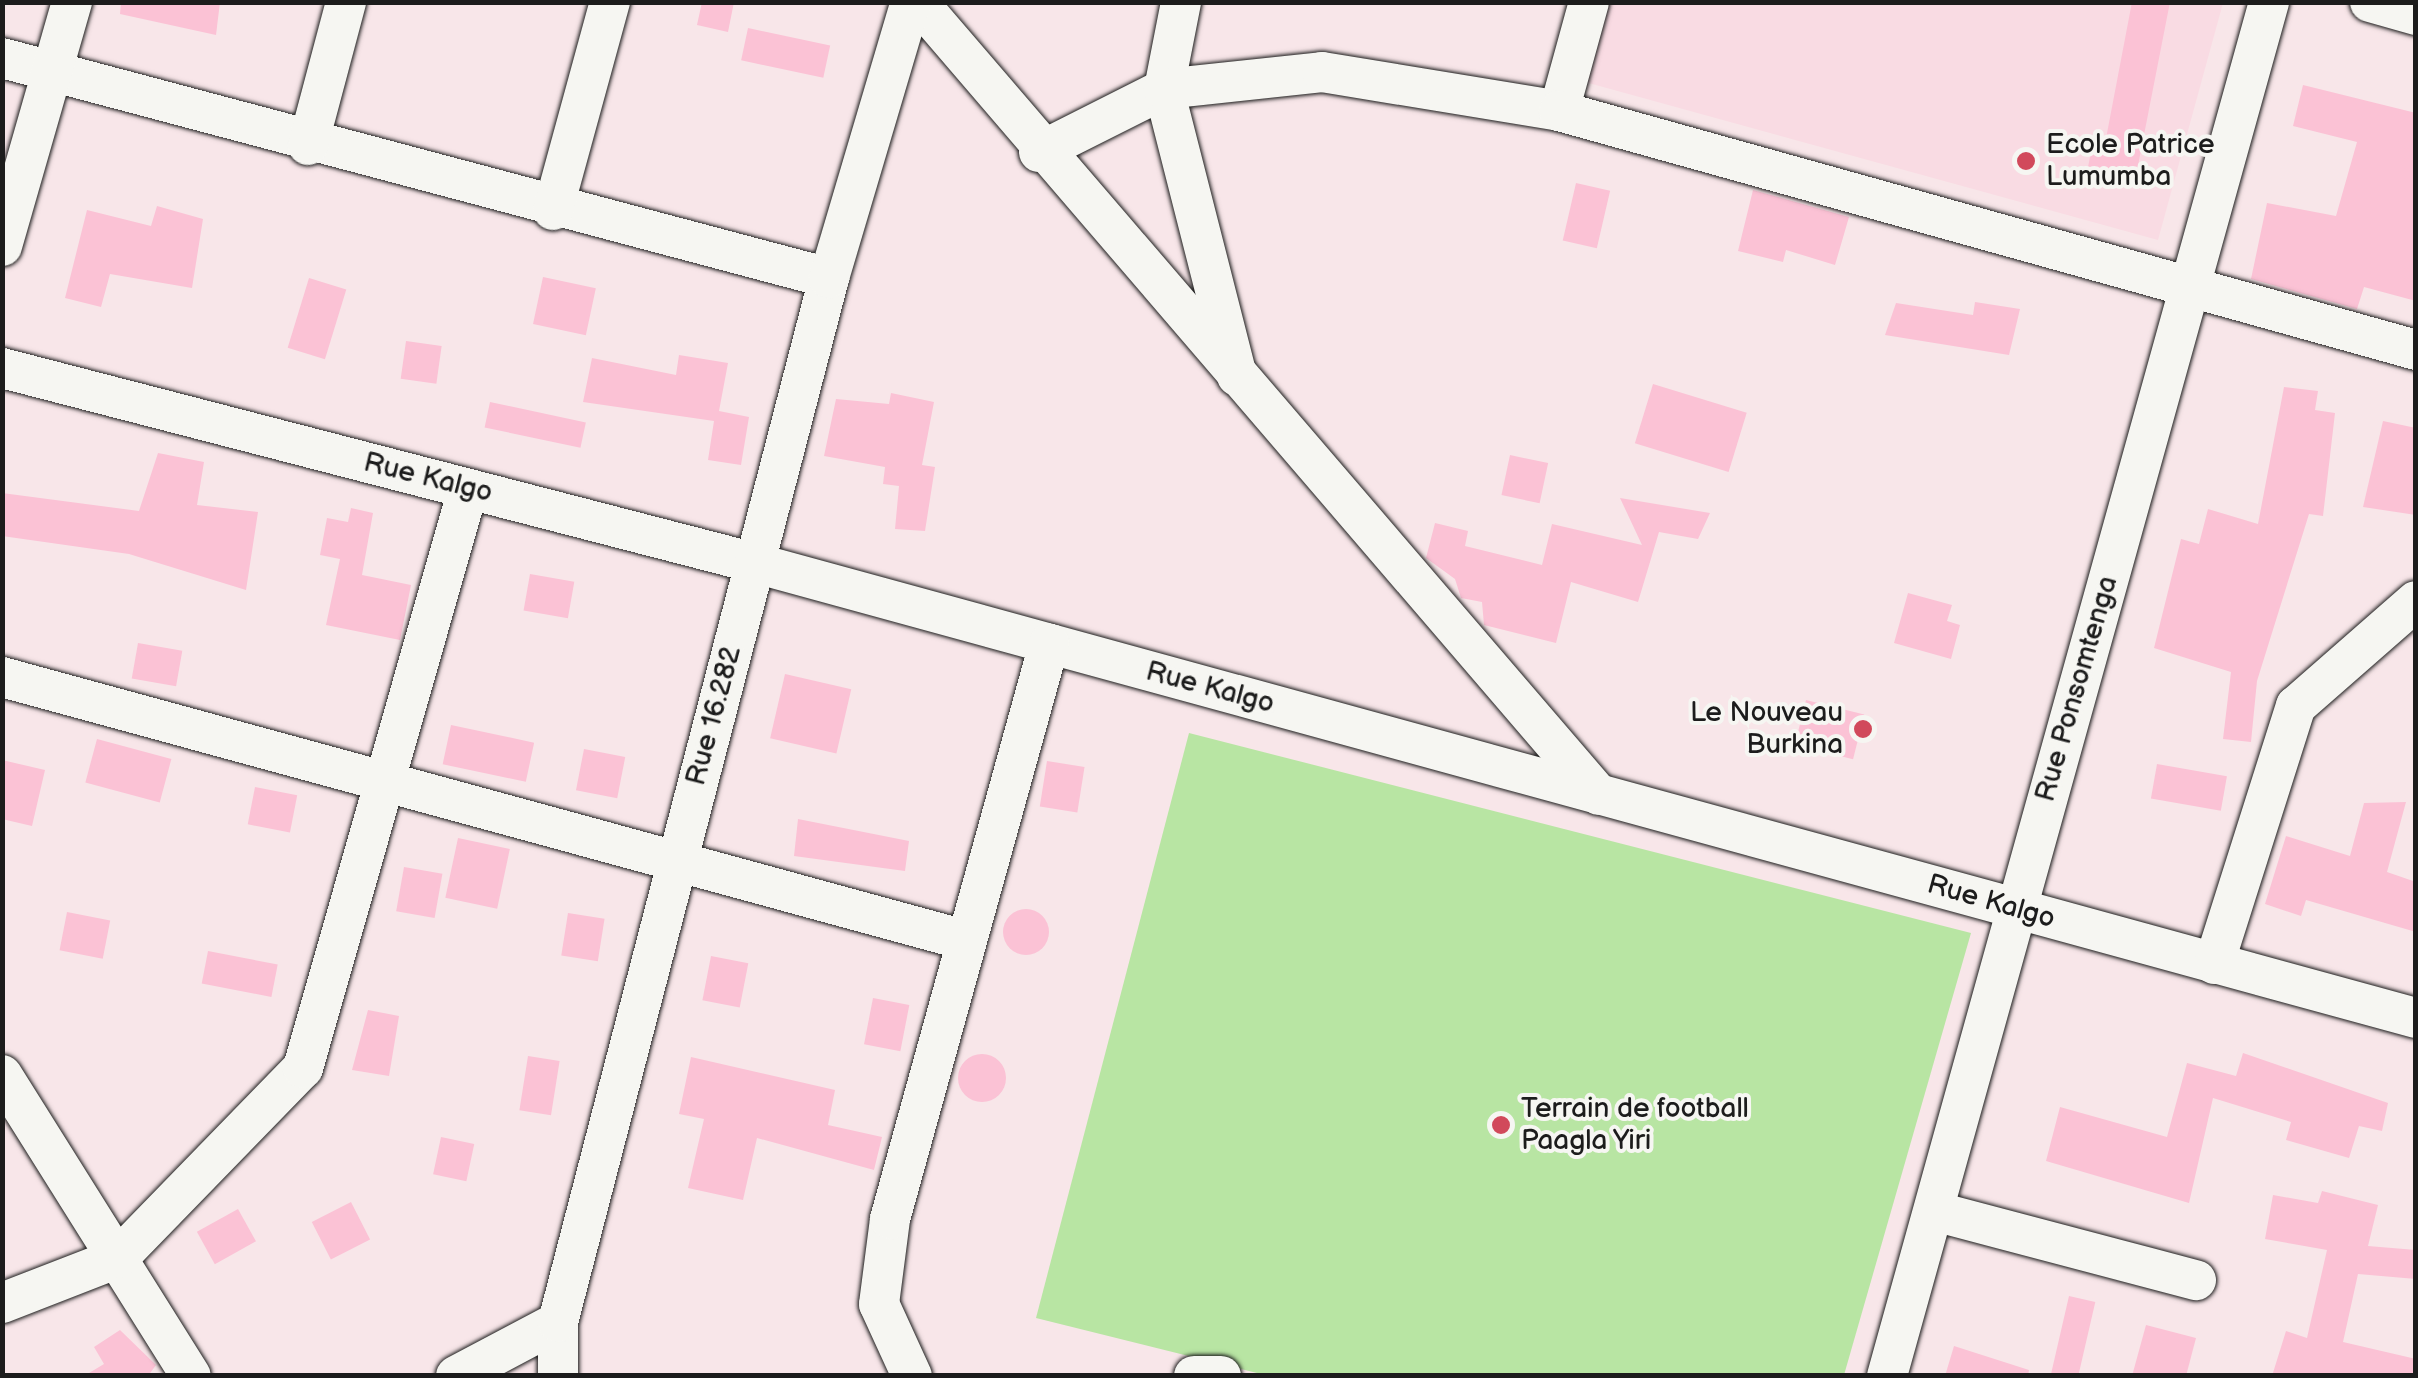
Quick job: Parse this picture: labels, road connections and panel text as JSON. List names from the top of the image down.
{
  "streets": {
    "street": ["Rue Kalgo", "Rue Ponsomtenga", "Rue 16.282"]
  },
  "crossings": [
    ["Rue Kalgo", "Rue Ponsomtenga"],
    ["Rue Kalgo", "Rue 16.282"]
  ],
  "places": ["Ecole Patrice Lumumba", "Le Nouveau Burkina", "Terrain de football Paagla Yiri"]
}
